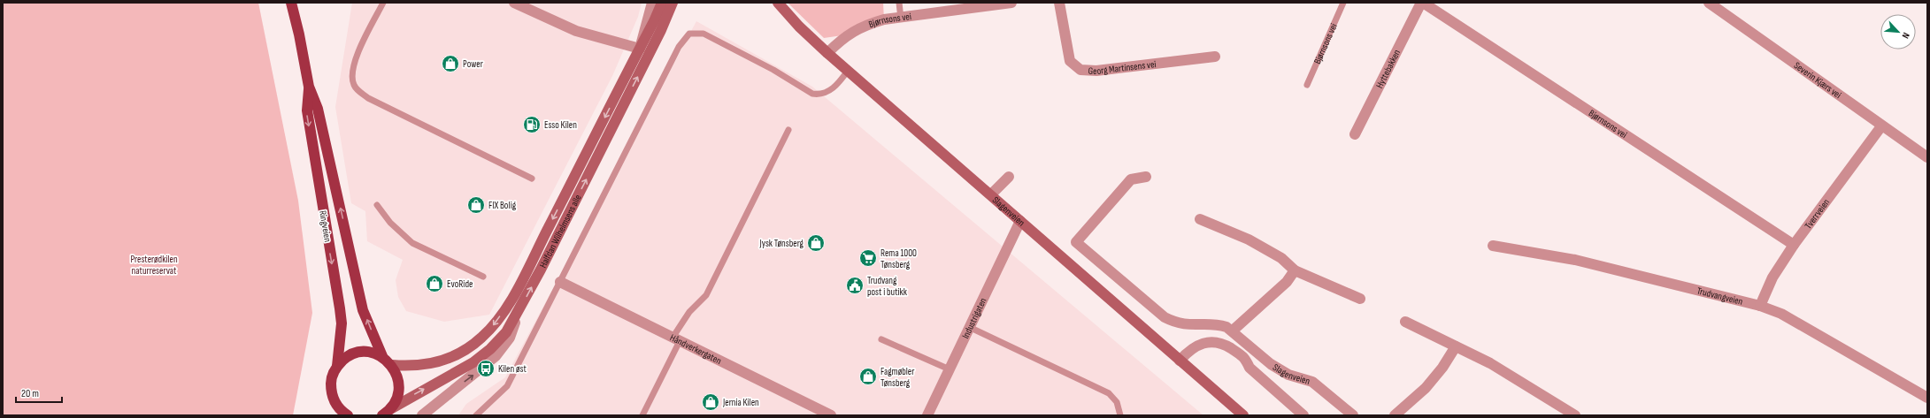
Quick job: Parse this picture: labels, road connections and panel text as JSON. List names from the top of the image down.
{
  "streets": {
    "main road": ["Slagenveien", "Ringveien", "Halfdan Wilhelmsens alle"],
    "street": [
      "Bjørnsons vei",
      "Georg Martinsens vei",
      "Hyttebakken",
      "Severin Kjærs vei",
      "Tverrveien",
      "Trudvangveien",
      "Industrigaten",
      "Håndverkergaten"
    ]
  },
  "crossings": [
    ["Bjørnsons vei", "Hyttebakken"],
    ["Bjørnsons vei", "Slagenveien"],
    ["Bjørnsons vei", "Tverrveien"],
    ["Severin Kjærs vei", "Tverrveien"],
    ["Slagenveien", "Industrigaten"],
    ["Tverrveien", "Trudvangveien"],
    ["Ringveien", "Halfdan Wilhelmsens alle"]
  ],
  "parks": ["Presterødkilen naturreservat"],
  "places": {
    "shop": [
      "Power",
      "FIX Bolig",
      "Jysk Tønsberg",
      "EvoRide",
      "Fagmøbler Tønsberg",
      "Jernia Kilen"
    ],
    "fuel station": ["Esso Kilen"],
    "supermarket": ["Rema 1000 Tønsberg"],
    "public building": ["Trudvang post i butikk"],
    "bus stop": ["Kilen øst"]
  },
  "scale_bar": "20 m",
  "north": "bottom right"
}
